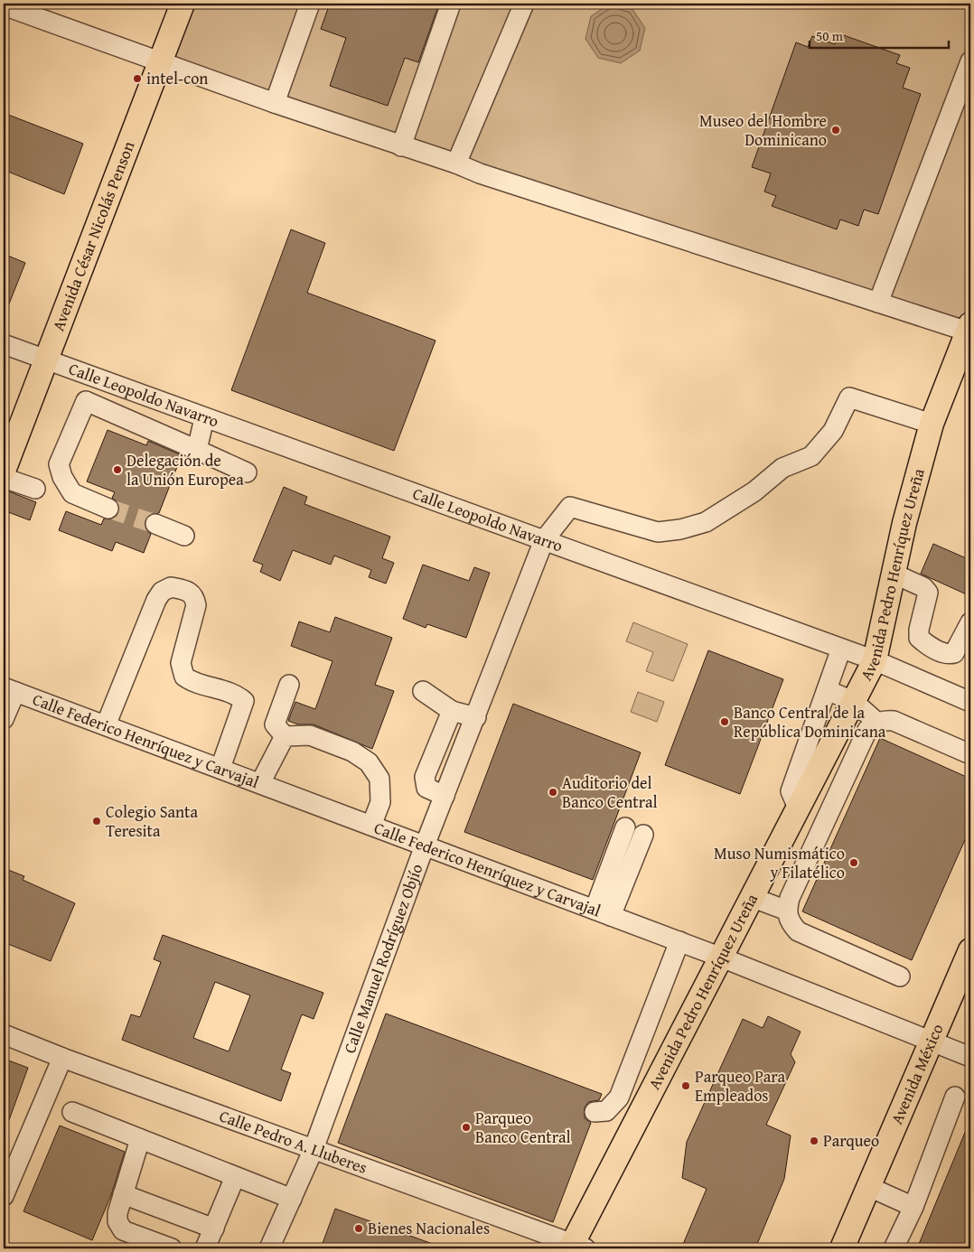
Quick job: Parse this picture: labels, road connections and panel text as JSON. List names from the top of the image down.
{
  "streets": {
    "main road": ["Avenida César Nicolás Penson", "Avenida Pedro Henríquez Ureña", "Avenida México"],
    "street": [
      "Calle Leopoldo Navarro",
      "Calle Federico Henríquez y Carvajal",
      "Calle Manuel Rodríguez Objío",
      "Calle Pedro A. Lluberes"
    ]
  },
  "crossings": [
    ["Avenida César Nicolás Penson", "Calle Leopoldo Navarro"],
    ["Calle Leopoldo Navarro", "Avenida Pedro Henríquez Ureña"],
    ["Calle Leopoldo Navarro", "Calle Manuel Rodríguez Objío"],
    ["Avenida Pedro Henríquez Ureña", "Calle Federico Henríquez y Carvajal"],
    ["Avenida Pedro Henríquez Ureña", "Calle Manuel Rodríguez Objío"],
    ["Avenida Pedro Henríquez Ureña", "Calle Pedro A. Lluberes"],
    ["Calle Federico Henríquez y Carvajal", "Calle Manuel Rodríguez Objío"],
    ["Calle Federico Henríquez y Carvajal", "Avenida México"],
    ["Calle Manuel Rodríguez Objío", "Calle Pedro A. Lluberes"]
  ],
  "places": [
    "intel-con",
    "Museo del Hombre Dominicano",
    "Delegación de la Unión Europea",
    "Banco Central de la República Dominicana",
    "Auditorio del Banco Central",
    "Colegio Santa Teresita",
    "Muso Numismático y Filatélico",
    "Parqueo Para Empleados",
    "Parqueo Banco Central",
    "Parqueo",
    "Bienes Nacionales"
  ],
  "scale_bar": "50 m"
}
